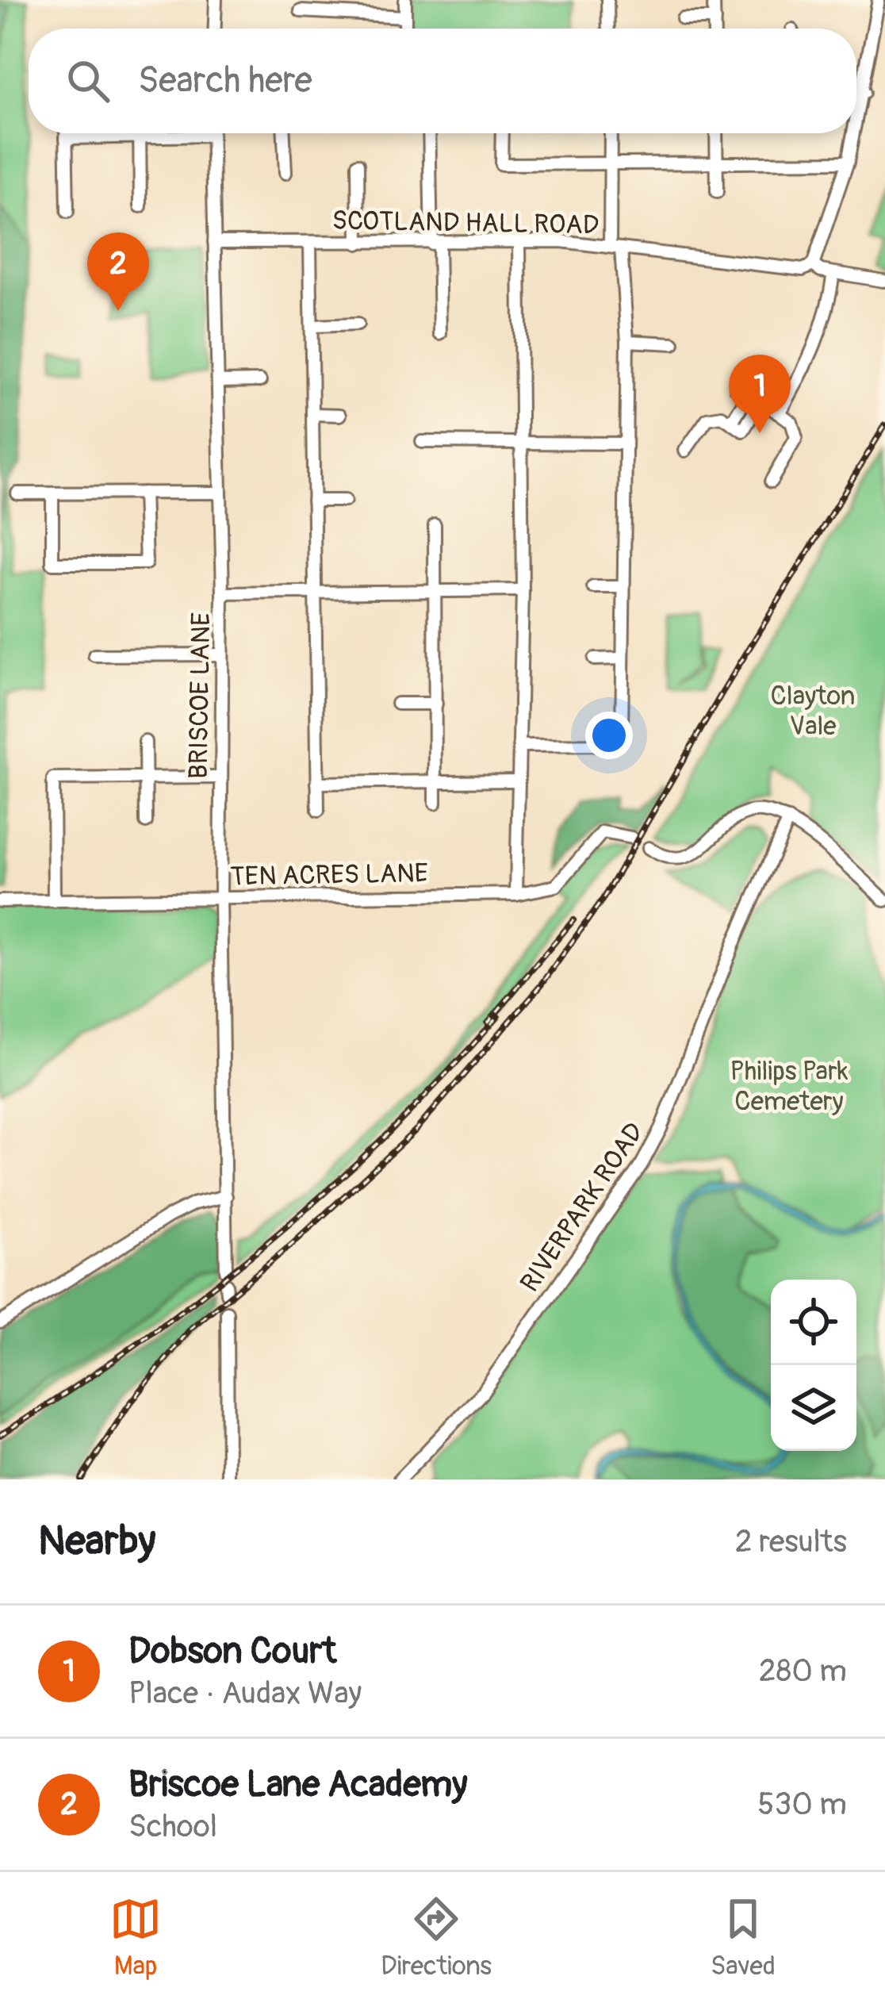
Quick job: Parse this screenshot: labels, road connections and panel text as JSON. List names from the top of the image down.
{
  "streets": {
    "street": [
      "SCOTLAND HALL ROAD",
      "BRISCOE LANE",
      "TEN ACRES LANE",
      "RIVERPARK ROAD"
    ]
  },
  "crossings": [
    ["SCOTLAND HALL ROAD", "BRISCOE LANE"],
    ["BRISCOE LANE", "TEN ACRES LANE"]
  ],
  "parks": ["Clayton Vale", "Philips Park Cemetery"],
  "page": {
    "search": "Search here",
    "pins": ["2", "1"],
    "heading": ["Nearby", "2 results"],
    "list": [
      {
        "mark": "1",
        "name": "Dobson Court",
        "note": "Place · Audax Way",
        "value": "280 m"
      },
      {
        "mark": "2",
        "name": "Briscoe Lane Academy",
        "note": "School",
        "value": "530 m"
      }
    ],
    "nav": ["Map", "Directions", "Saved"]
  }
}
